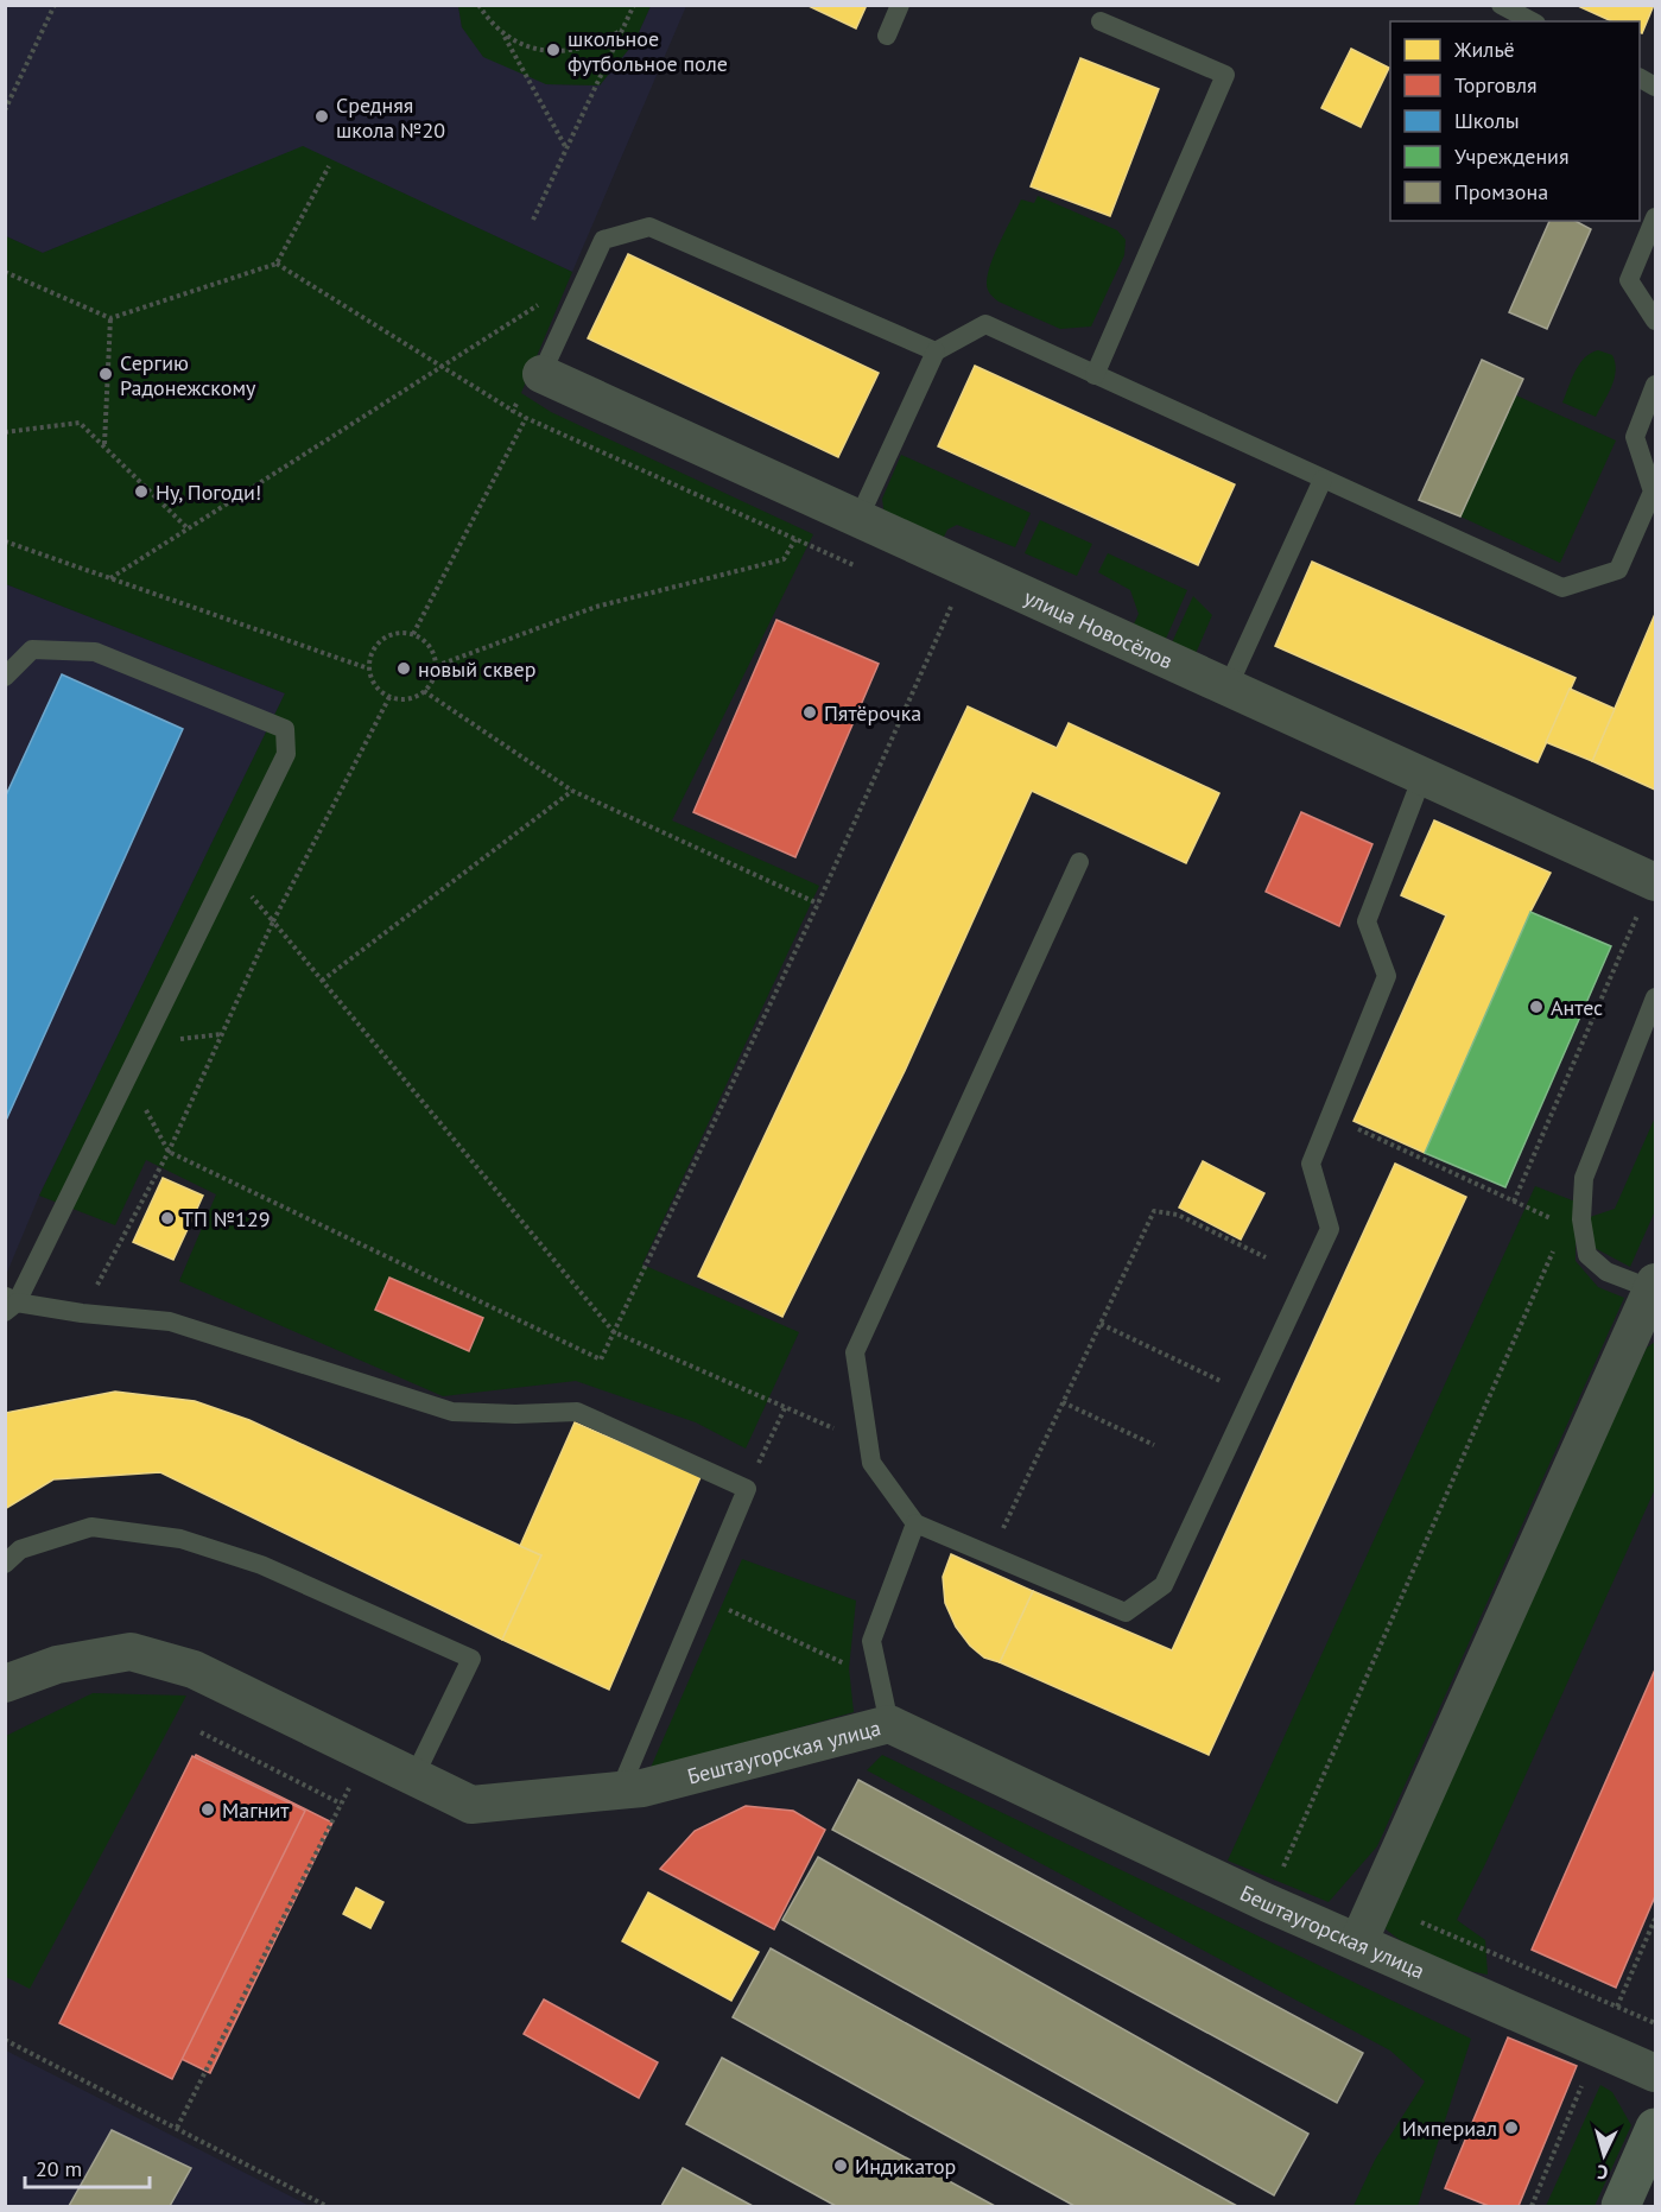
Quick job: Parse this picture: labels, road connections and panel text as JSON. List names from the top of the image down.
{
  "streets": {
    "street": ["улица Новосёлов", "Бештаугорская улица"]
  },
  "places": [
    "школьное футбольное поле",
    "Средняя школа №20",
    "Сергию Радонежскому",
    "Ну, Погоди!",
    "новый сквер",
    "Пятёрочка",
    "Антес",
    "ТП №129",
    "Магнит",
    "Империал",
    "Индикатор"
  ],
  "legend": [
    "Жильё",
    "Торговля",
    "Школы",
    "Учреждения",
    "Промзона"
  ],
  "scale_bar": "20 m",
  "north": "bottom"
}
